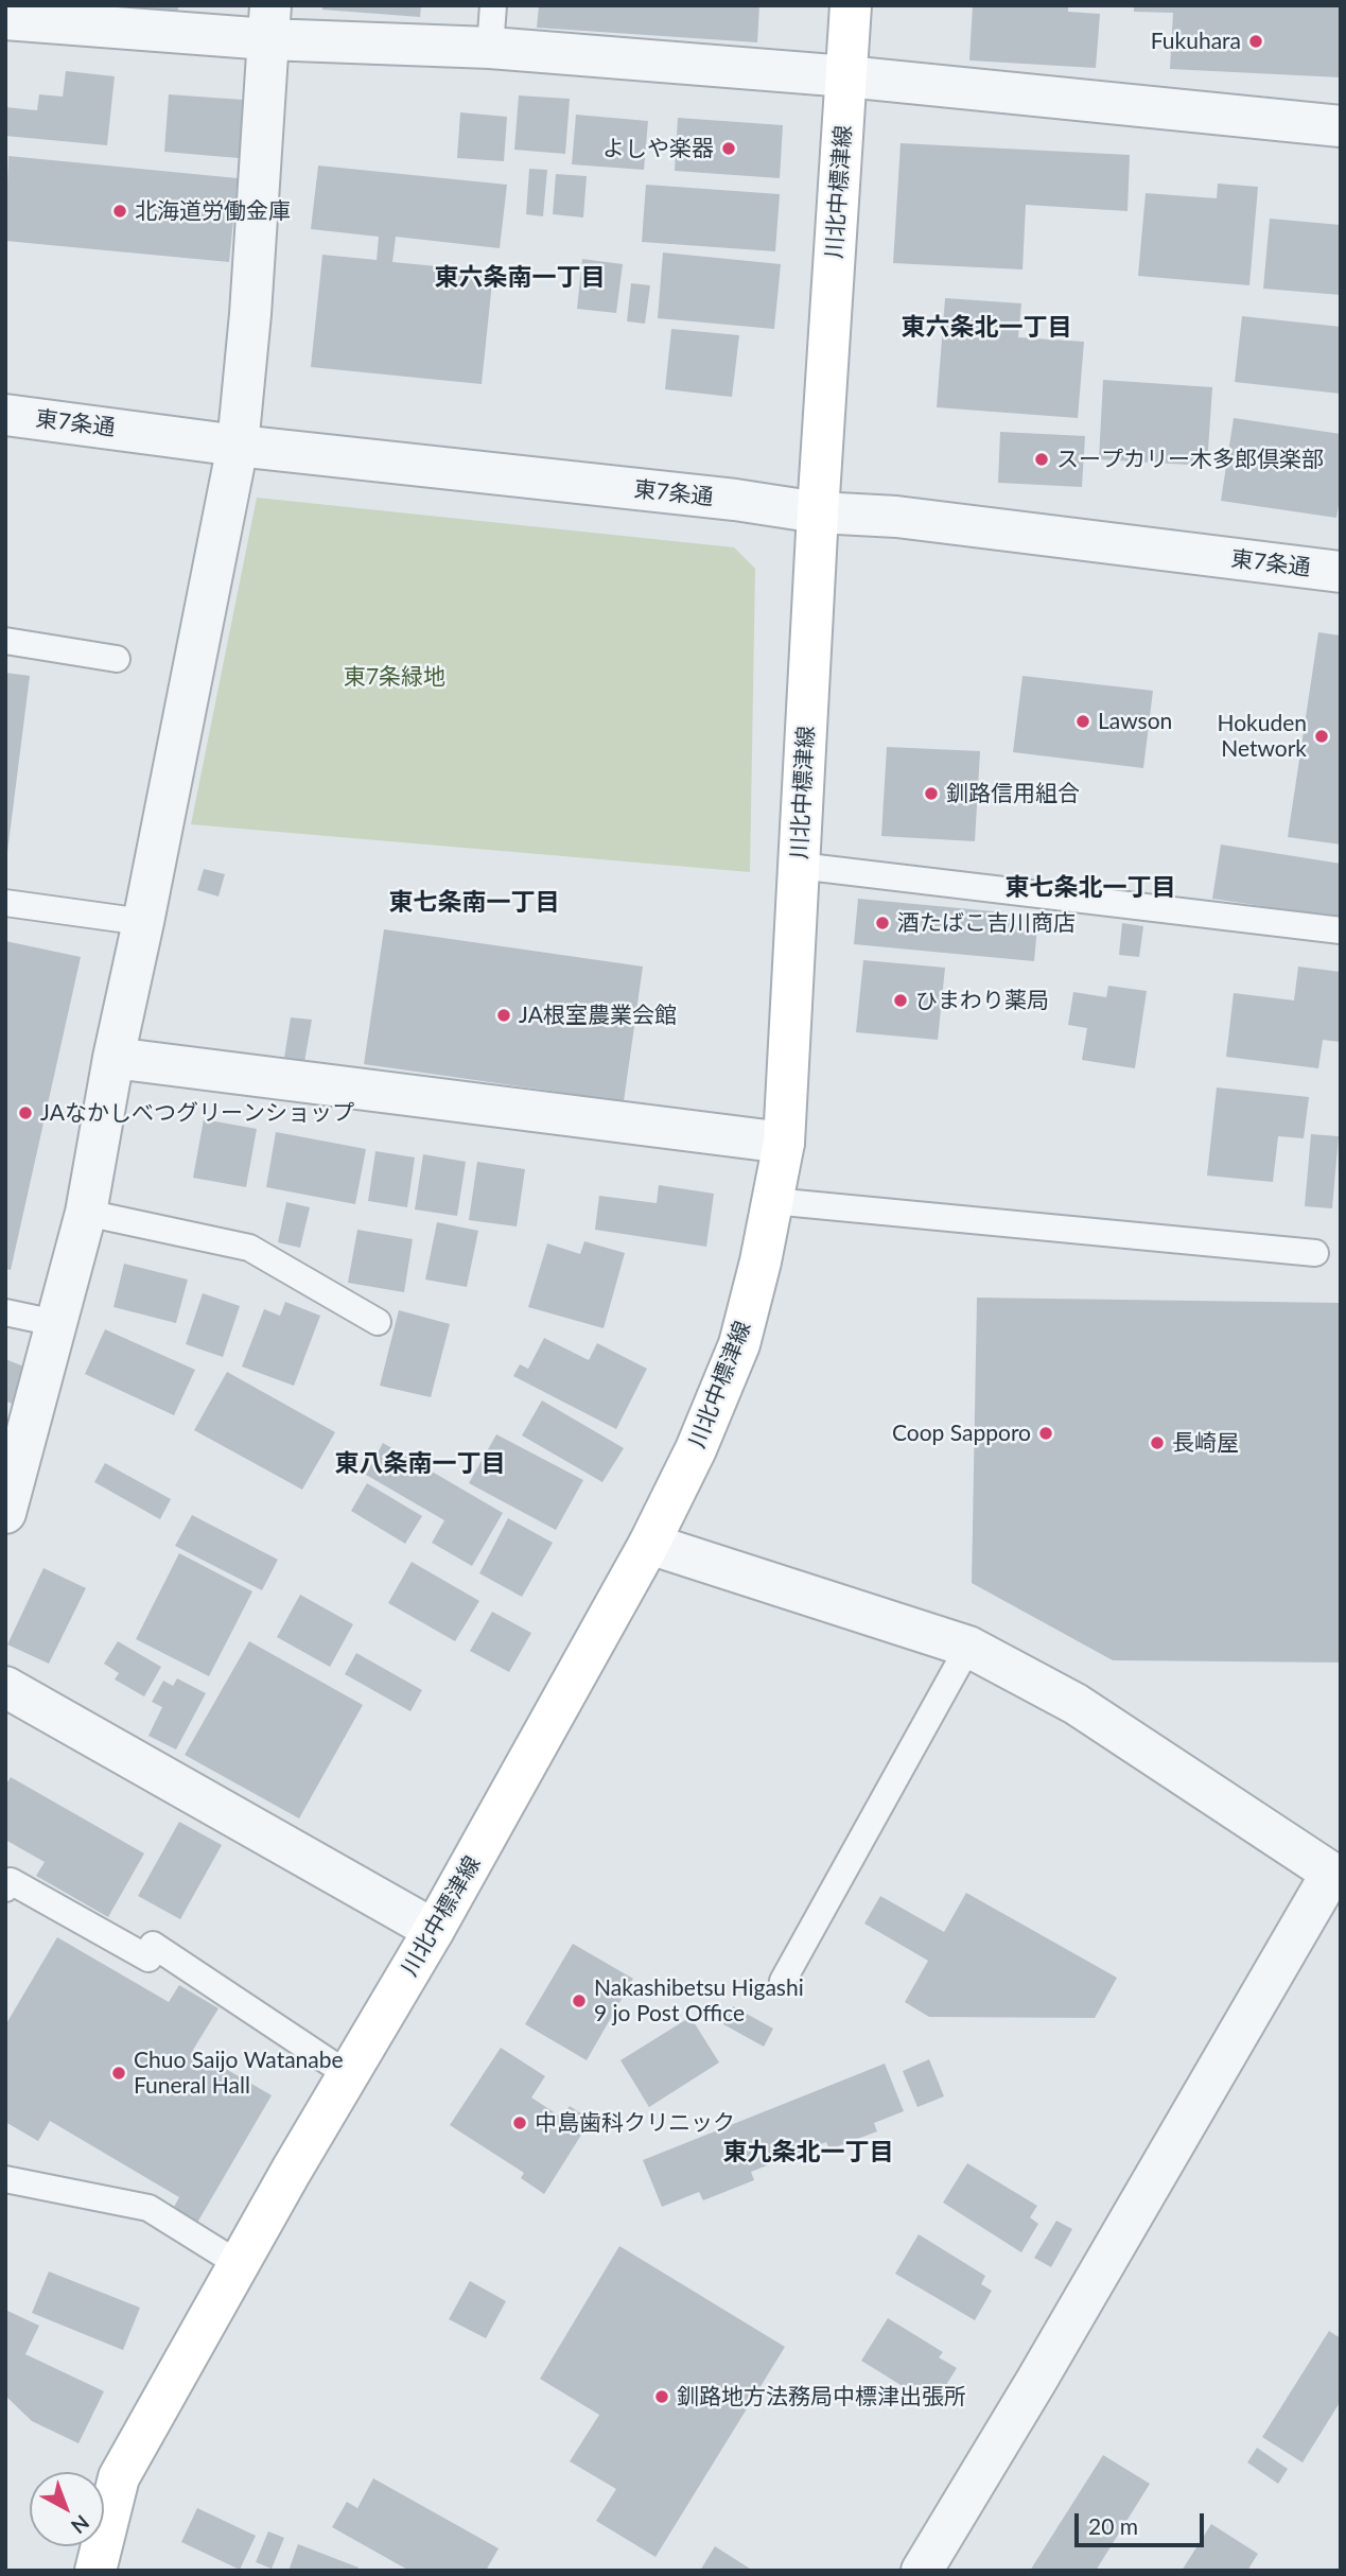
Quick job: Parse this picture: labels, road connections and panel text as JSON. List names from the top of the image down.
{
  "streets": {
    "main road": ["川北中標津線"],
    "street": ["東7条通"]
  },
  "crossings": [
    ["川北中標津線", "東7条通"]
  ],
  "districts": [
    "東六条南一丁目",
    "東六条北一丁目",
    "東七条北一丁目",
    "東七条南一丁目",
    "東八条南一丁目",
    "東九条北一丁目"
  ],
  "parks": ["東7条緑地"],
  "places": [
    "Fukuhara",
    "よしや楽器",
    "北海道労働金庫",
    "スープカリー木多郎倶楽部",
    "Lawson",
    "Hokuden Network",
    "釧路信用組合",
    "酒たばこ吉川商店",
    "ひまわり薬局",
    "JA根室農業会館",
    "JAなかしべつグリーンショップ",
    "Coop Sapporo",
    "長崎屋",
    "Nakashibetsu Higashi 9 jo Post Office",
    "Chuo Saijo Watanabe Funeral Hall",
    "中島歯科クリニック",
    "釧路地方法務局中標津出張所"
  ],
  "scale_bar": "20 m",
  "north": "bottom right"
}
